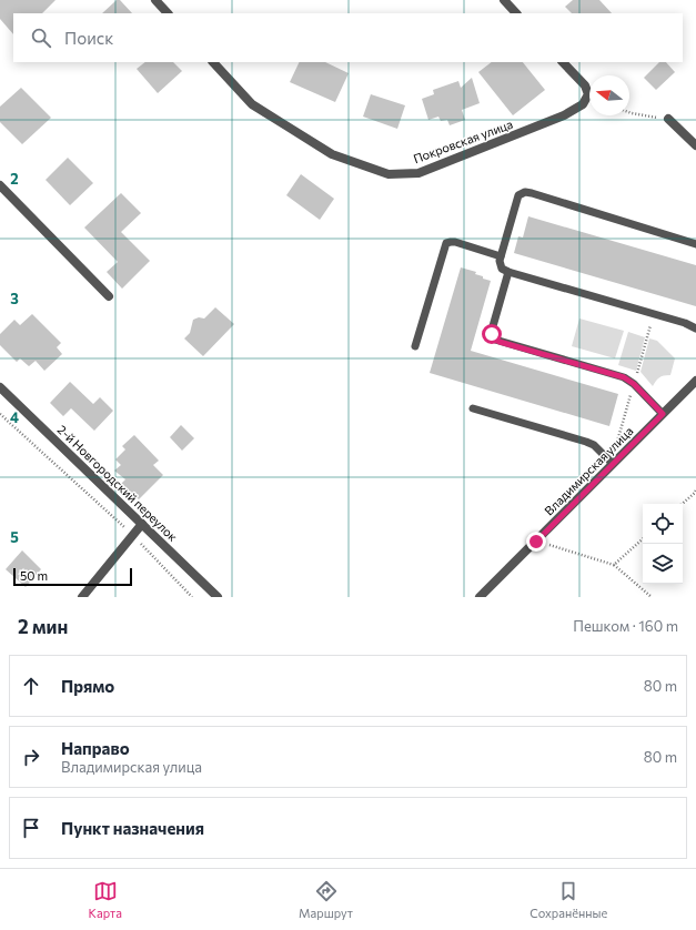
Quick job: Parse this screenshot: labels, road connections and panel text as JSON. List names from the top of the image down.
{
  "streets": {
    "street": ["Покровская улица", "Владимирская улица", "2-й Новгородский переулок"]
  },
  "scale_bar": "50 m",
  "north": "left",
  "page": {
    "search": "Поиск",
    "scale": "50 m",
    "heading": ["2 мин", "Пешком · 160 m"],
    "list": [
      ["Прямо", "80 m"],
      ["Направо", "Владимирская улица", "80 m"],
      "Пункт назначения"
    ],
    "nav": ["Карта", "Маршрут", "Сохранённые"]
  },
  "grid": {
    "rows": [
      "2",
      "3",
      "4",
      "5"
    ]
  }
}
